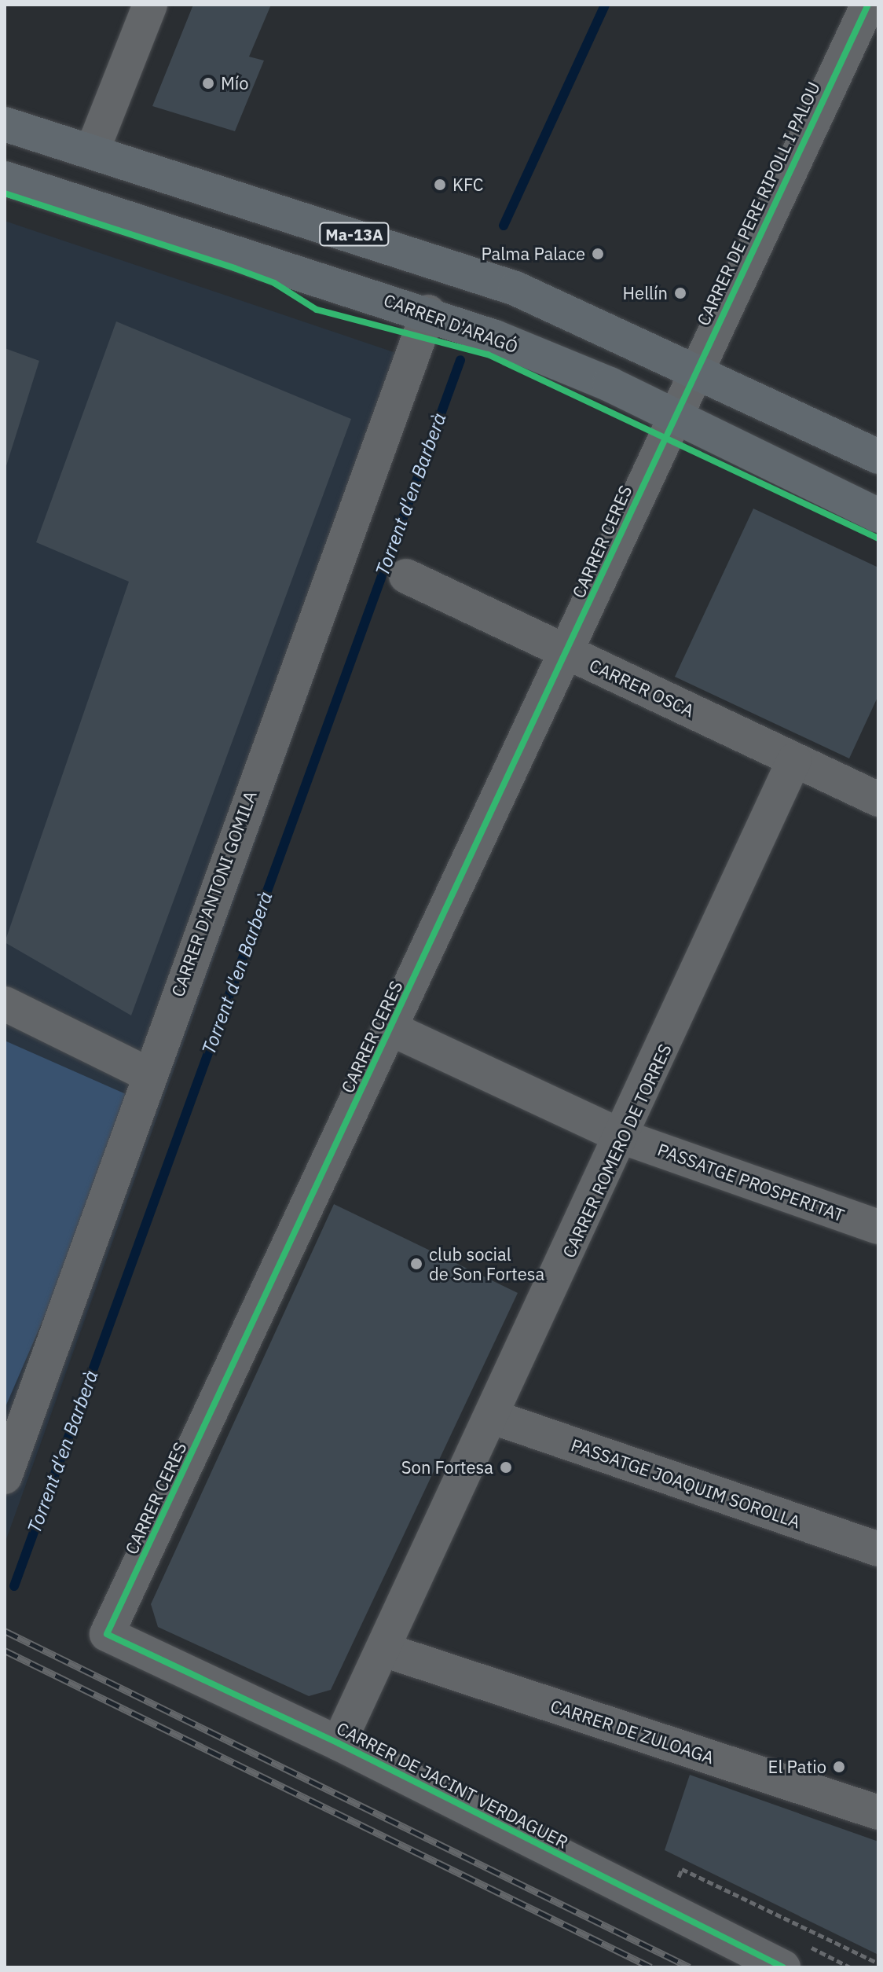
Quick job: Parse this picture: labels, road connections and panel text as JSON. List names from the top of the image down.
{
  "streets": {
    "main road": ["Ma-13A", "CARRER D'ARAGÓ"],
    "street": [
      "CARRER DE PERE RIPOLL I PALOU",
      "CARRER CERES",
      "CARRER OSCA",
      "CARRER D'ANTONI GOMILA",
      "CARRER ROMERO DE TORRES",
      "PASSATGE PROSPERITAT",
      "PASSATGE JOAQUIM SOROLLA",
      "CARRER DE ZULOAGA",
      "CARRER DE JACINT VERDAGUER"
    ]
  },
  "crossings": [
    ["CARRER DE PERE RIPOLL I PALOU", "Ma-13A"],
    ["CARRER DE PERE RIPOLL I PALOU", "CARRER D'ARAGÓ"],
    ["CARRER DE PERE RIPOLL I PALOU", "CARRER CERES"],
    ["CARRER D'ARAGÓ", "CARRER CERES"],
    ["CARRER D'ARAGÓ", "CARRER D'ANTONI GOMILA"],
    ["CARRER CERES", "CARRER OSCA"],
    ["CARRER CERES", "PASSATGE PROSPERITAT"],
    ["CARRER CERES", "CARRER DE JACINT VERDAGUER"],
    ["CARRER OSCA", "CARRER ROMERO DE TORRES"],
    ["CARRER ROMERO DE TORRES", "PASSATGE PROSPERITAT"],
    ["CARRER ROMERO DE TORRES", "PASSATGE JOAQUIM SOROLLA"],
    ["CARRER ROMERO DE TORRES", "CARRER DE ZULOAGA"],
    ["CARRER ROMERO DE TORRES", "CARRER DE JACINT VERDAGUER"]
  ],
  "water": ["Torrent d'en Barberà"],
  "places": [
    "Mío",
    "KFC",
    "Palma Palace",
    "Hellín",
    "club social de Son Fortesa",
    "Son Fortesa",
    "El Patio"
  ]
}
